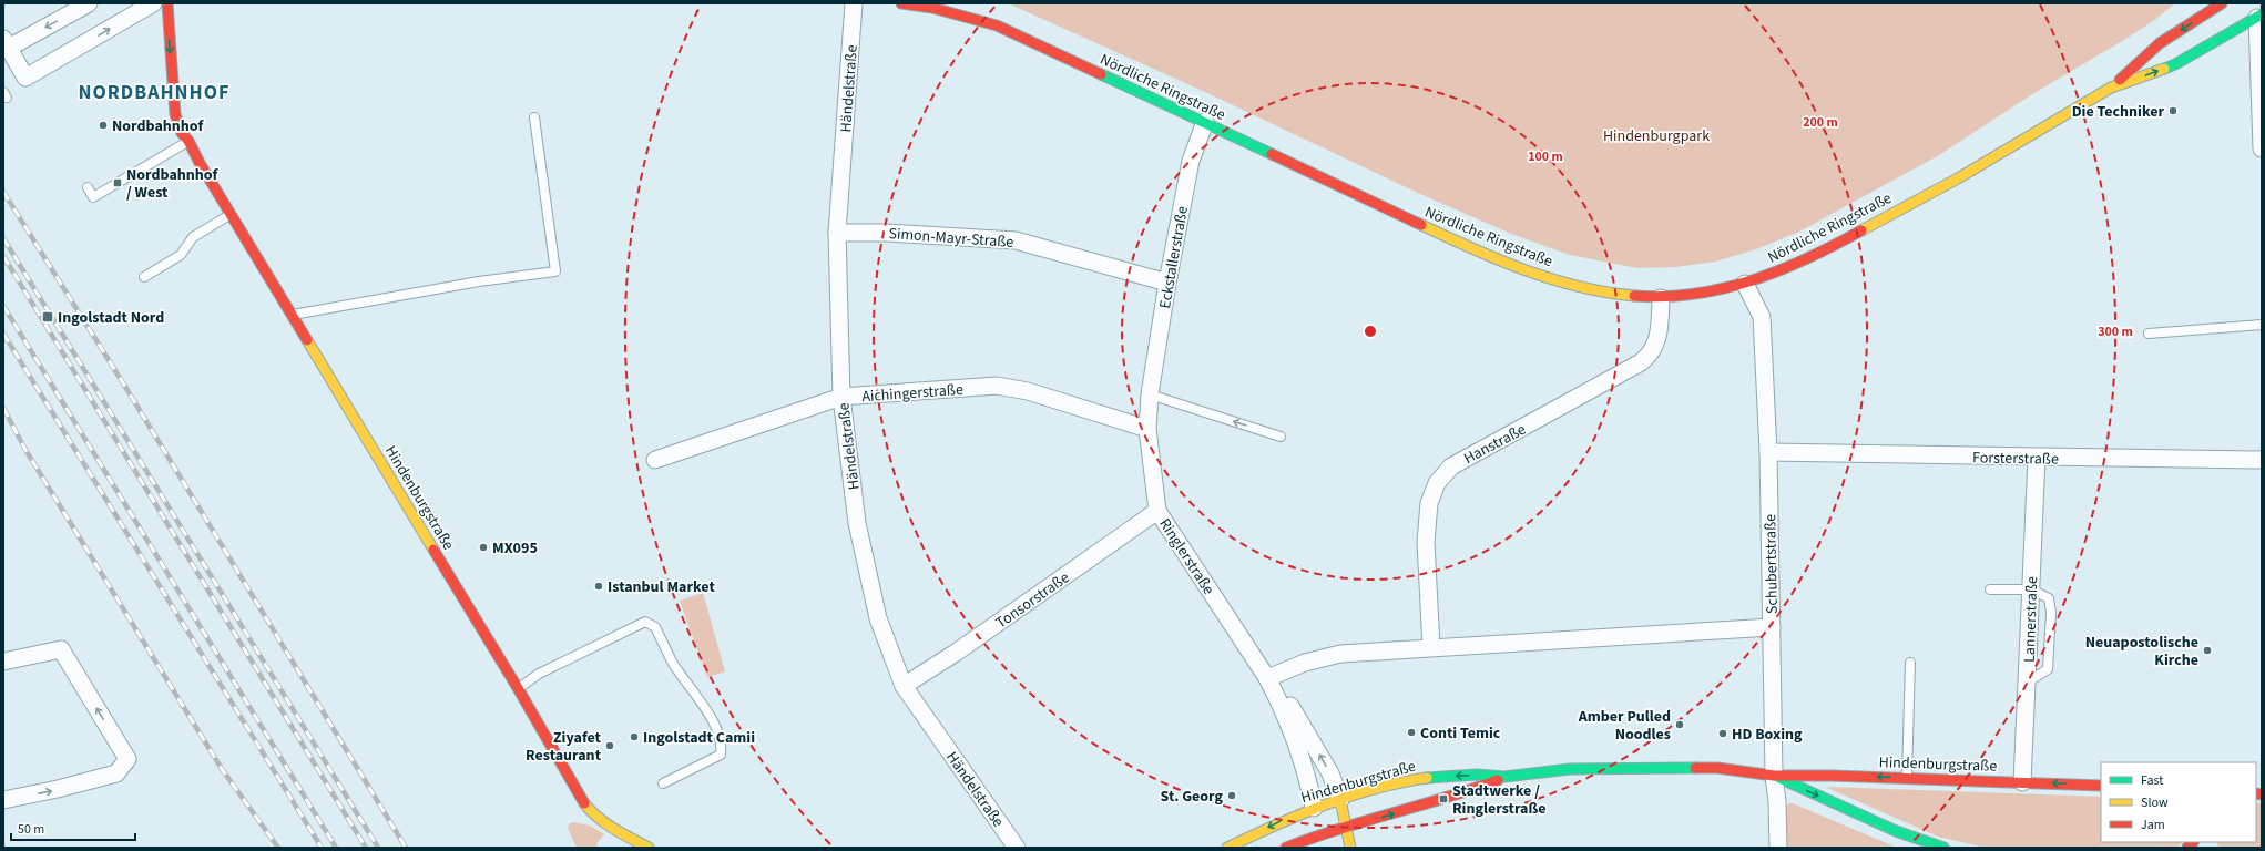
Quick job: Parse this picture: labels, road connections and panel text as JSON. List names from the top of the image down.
{
  "streets": {
    "main road": ["Nördliche Ringstraße", "Hindenburgstraße", "Ringlerstraße"],
    "street": [
      "Händelstraße",
      "Simon-Mayr-Straße",
      "Eckstallerstraße",
      "Aichingerstraße",
      "Hanstraße",
      "Forsterstraße",
      "Schubertstraße",
      "Tonsorstraße",
      "Lannerstraße"
    ]
  },
  "crossings": [
    ["Nördliche Ringstraße", "Eckstallerstraße"],
    ["Nördliche Ringstraße", "Hanstraße"],
    ["Nördliche Ringstraße", "Schubertstraße"],
    ["Händelstraße", "Simon-Mayr-Straße"],
    ["Händelstraße", "Aichingerstraße"],
    ["Händelstraße", "Tonsorstraße"],
    ["Simon-Mayr-Straße", "Eckstallerstraße"],
    ["Eckstallerstraße", "Ringlerstraße"],
    ["Aichingerstraße", "Ringlerstraße"],
    ["Forsterstraße", "Schubertstraße"],
    ["Forsterstraße", "Lannerstraße"],
    ["Hindenburgstraße", "Ringlerstraße"],
    ["Hindenburgstraße", "Schubertstraße"],
    ["Hindenburgstraße", "Lannerstraße"],
    ["Ringlerstraße", "Tonsorstraße"]
  ],
  "districts": ["NORDBAHNHOF"],
  "parks": ["Hindenburgpark"],
  "places": {
    "other": [
      "Die Techniker",
      "Nordbahnhof",
      "MX095",
      "Istanbul Market",
      "Neuapostolische Kirche",
      "Amber Pulled Noodles",
      "Conti Temic",
      "HD Boxing",
      "Ingolstadt Camii",
      "Ziyafet Restaurant",
      "St. Georg"
    ],
    "transit": ["Nordbahnhof / West", "Ingolstadt Nord", "Stadtwerke / Ringlerstraße"]
  },
  "legend": ["Fast", "Slow", "Jam"],
  "scale_bar": "50 m",
  "rings": ["200 m", "100 m", "300 m"]
}
